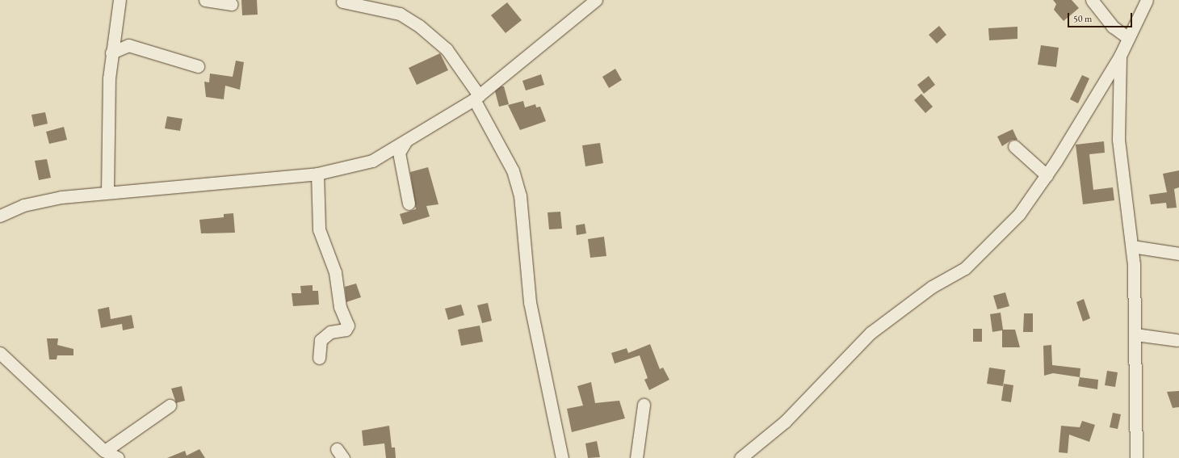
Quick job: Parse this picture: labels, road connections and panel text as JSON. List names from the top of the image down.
{
  "scale_bar": "50 m"
}
